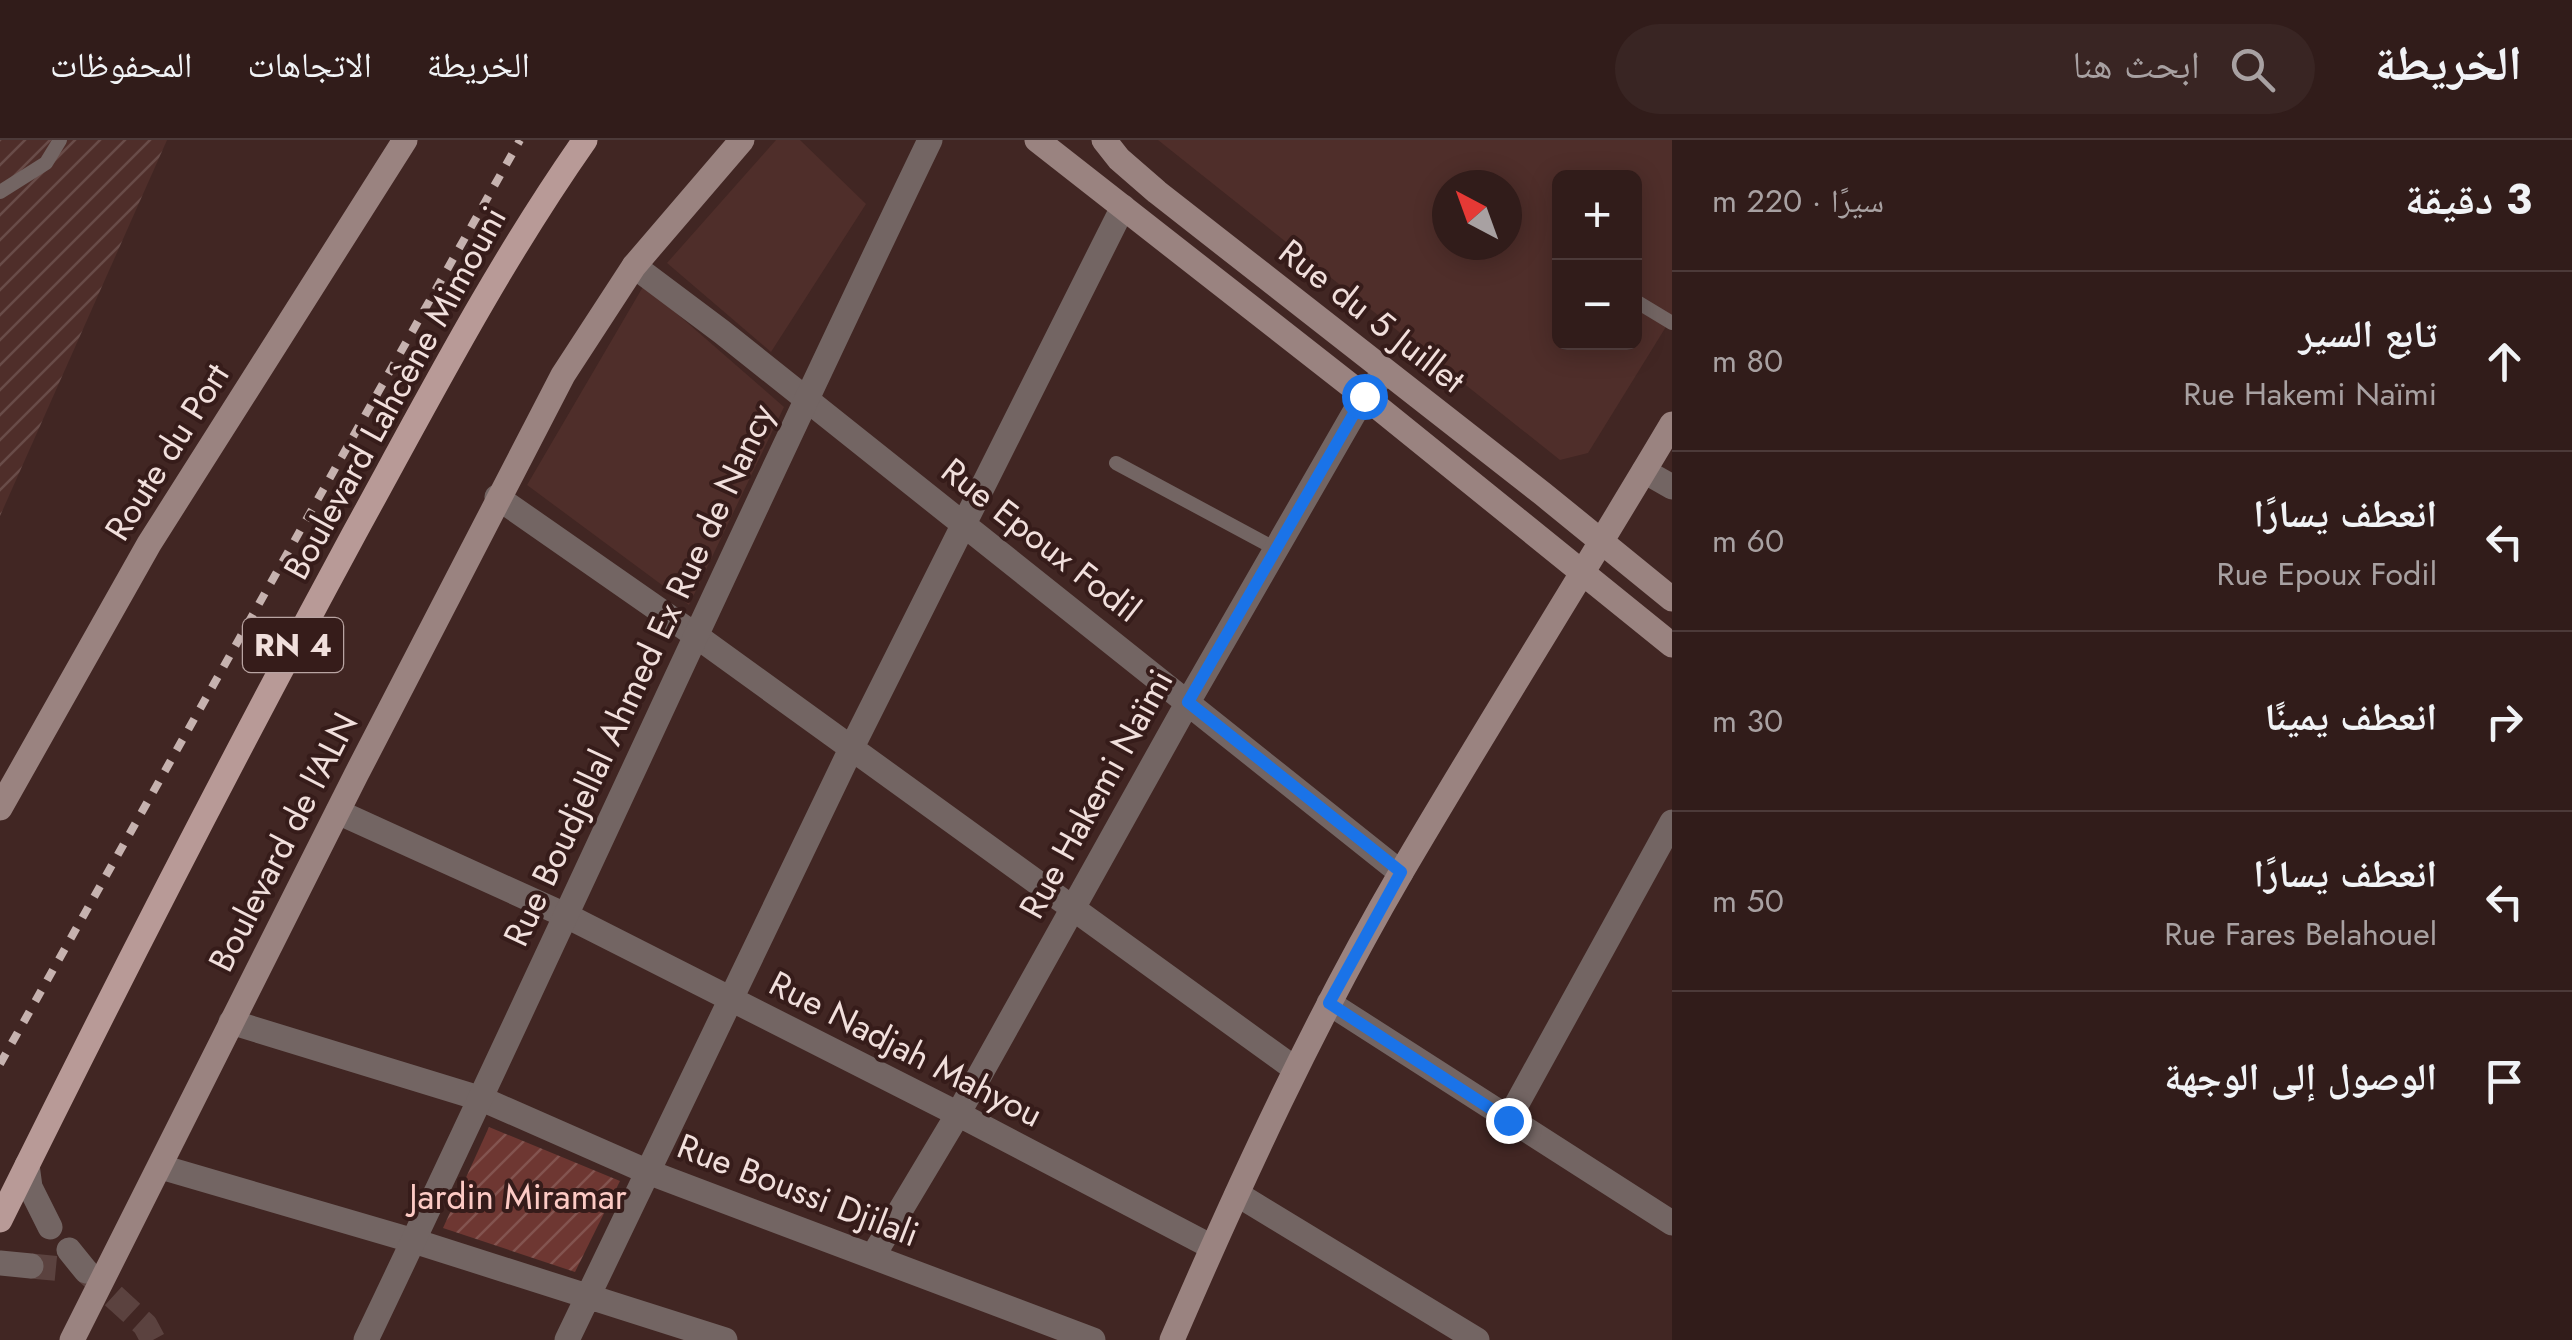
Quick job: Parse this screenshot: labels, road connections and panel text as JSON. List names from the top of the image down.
{
  "streets": {
    "main road": [
      "Rue du 5 Juillet",
      "Boulevard Lahcène Mimouni",
      "Route du Port",
      "RN 4",
      "Boulevard de l'ALN"
    ],
    "street": [
      "Rue Epoux Fodil",
      "Rue Boudjellal Ahmed Ex Rue de Nancy",
      "Rue Hakemi Naïmi",
      "Rue Nadjah Mahyou",
      "Rue Boussi Djilali"
    ]
  },
  "crossings": [
    ["Rue du 5 Juillet", "Rue Hakemi Naïmi"],
    ["Rue Epoux Fodil", "Rue Boudjellal Ahmed Ex Rue de Nancy"],
    ["Rue Epoux Fodil", "Rue Hakemi Naïmi"],
    ["Rue Epoux Fodil", "Boulevard de l'ALN"],
    ["Rue Boudjellal Ahmed Ex Rue de Nancy", "Rue Nadjah Mahyou"],
    ["Rue Boudjellal Ahmed Ex Rue de Nancy", "Rue Boussi Djilali"],
    ["Rue Hakemi Naïmi", "Rue Nadjah Mahyou"],
    ["Rue Hakemi Naïmi", "Rue Boussi Djilali"],
    ["Boulevard de l'ALN", "Rue Nadjah Mahyou"],
    ["Boulevard de l'ALN", "Rue Boussi Djilali"]
  ],
  "parks": ["Jardin Miramar"],
  "north": "top left",
  "page": {
    "header": "الخريطة",
    "search": "ابحث هنا",
    "nav": ["الخريطة", "الاتجاهات", "المحفوظات"],
    "heading": ["3 دقيقة", "سيرًا · 220 m"],
    "map_buttons": ["+", "−"],
    "list": [
      ["تابع السير", "Rue Hakemi Naïmi", "80 m"],
      ["انعطف يسارًا", "Rue Epoux Fodil", "60 m"],
      ["انعطف يمينًا", "30 m"],
      ["انعطف يسارًا", "Rue Fares Belahouel", "50 m"],
      "الوصول إلى الوجهة"
    ]
  }
}
